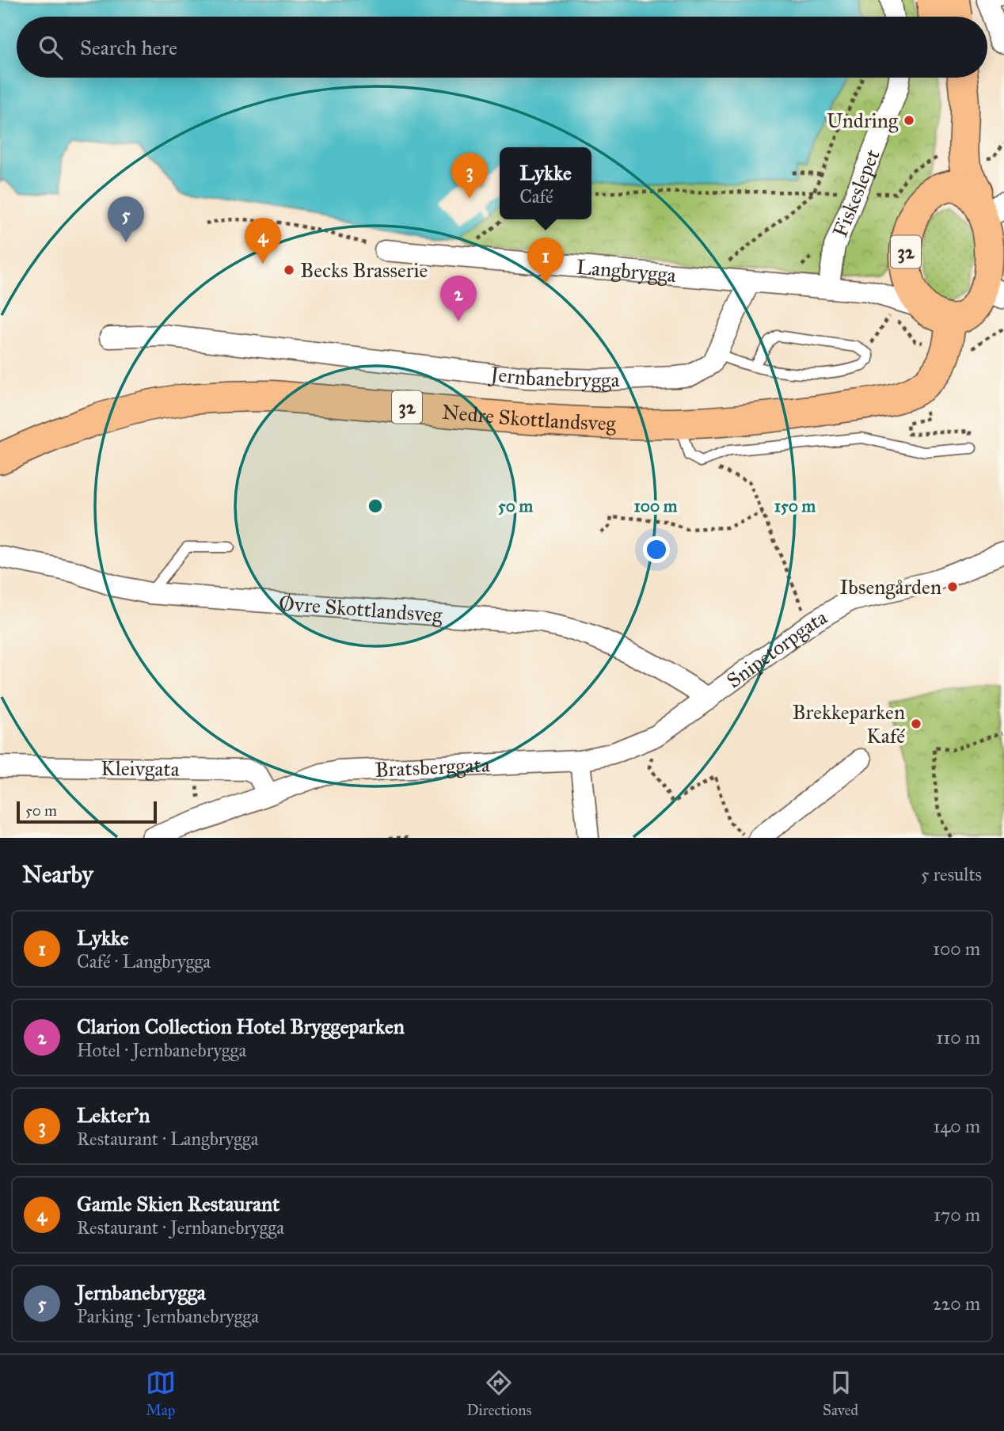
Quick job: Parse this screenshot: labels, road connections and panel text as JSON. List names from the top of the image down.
{
  "streets": {
    "main road": ["32", "Nedre Skottlandsveg"],
    "street": [
      "Fiskeslepet",
      "Langbrygga",
      "Jernbanebrygga",
      "Øvre Skottlandsveg",
      "Snipetorpgata",
      "Bratsberggata",
      "Kleivgata"
    ]
  },
  "crossings": [
    ["Fiskeslepet", "Langbrygga"],
    ["32", "Langbrygga"],
    ["32", "Nedre Skottlandsveg"],
    ["Langbrygga", "Jernbanebrygga"],
    ["Langbrygga", "Nedre Skottlandsveg"],
    ["Øvre Skottlandsveg", "Snipetorpgata"],
    ["Øvre Skottlandsveg", "Bratsberggata"],
    ["Snipetorpgata", "Bratsberggata"],
    ["Bratsberggata", "Kleivgata"]
  ],
  "places": [
    "Undring",
    "Becks Brasserie",
    "Ibsengården",
    "Brekkeparken Kafé"
  ],
  "scale_bar": "50 m",
  "page": {
    "search": "Search here",
    "popup": ["Lykke", "Café"],
    "pins": [
      "3",
      "5",
      "4",
      "1",
      "2"
    ],
    "scale": "50 m",
    "heading": ["Nearby", "5 results"],
    "list": [
      {
        "mark": "1",
        "name": "Lykke",
        "note": "Café · Langbrygga",
        "value": "100 m"
      },
      {
        "mark": "2",
        "name": "Clarion Collection Hotel Bryggeparken",
        "note": "Hotel · Jernbanebrygga",
        "value": "110 m"
      },
      {
        "mark": "3",
        "name": "Lekter'n",
        "note": "Restaurant · Langbrygga",
        "value": "140 m"
      },
      {
        "mark": "4",
        "name": "Gamle Skien Restaurant",
        "note": "Restaurant · Jernbanebrygga",
        "value": "170 m"
      },
      {
        "mark": "5",
        "name": "Jernbanebrygga",
        "note": "Parking · Jernbanebrygga",
        "value": "220 m"
      }
    ],
    "nav": ["Map", "Directions", "Saved"]
  },
  "rings": ["50 m", "100 m", "150 m"]
}
